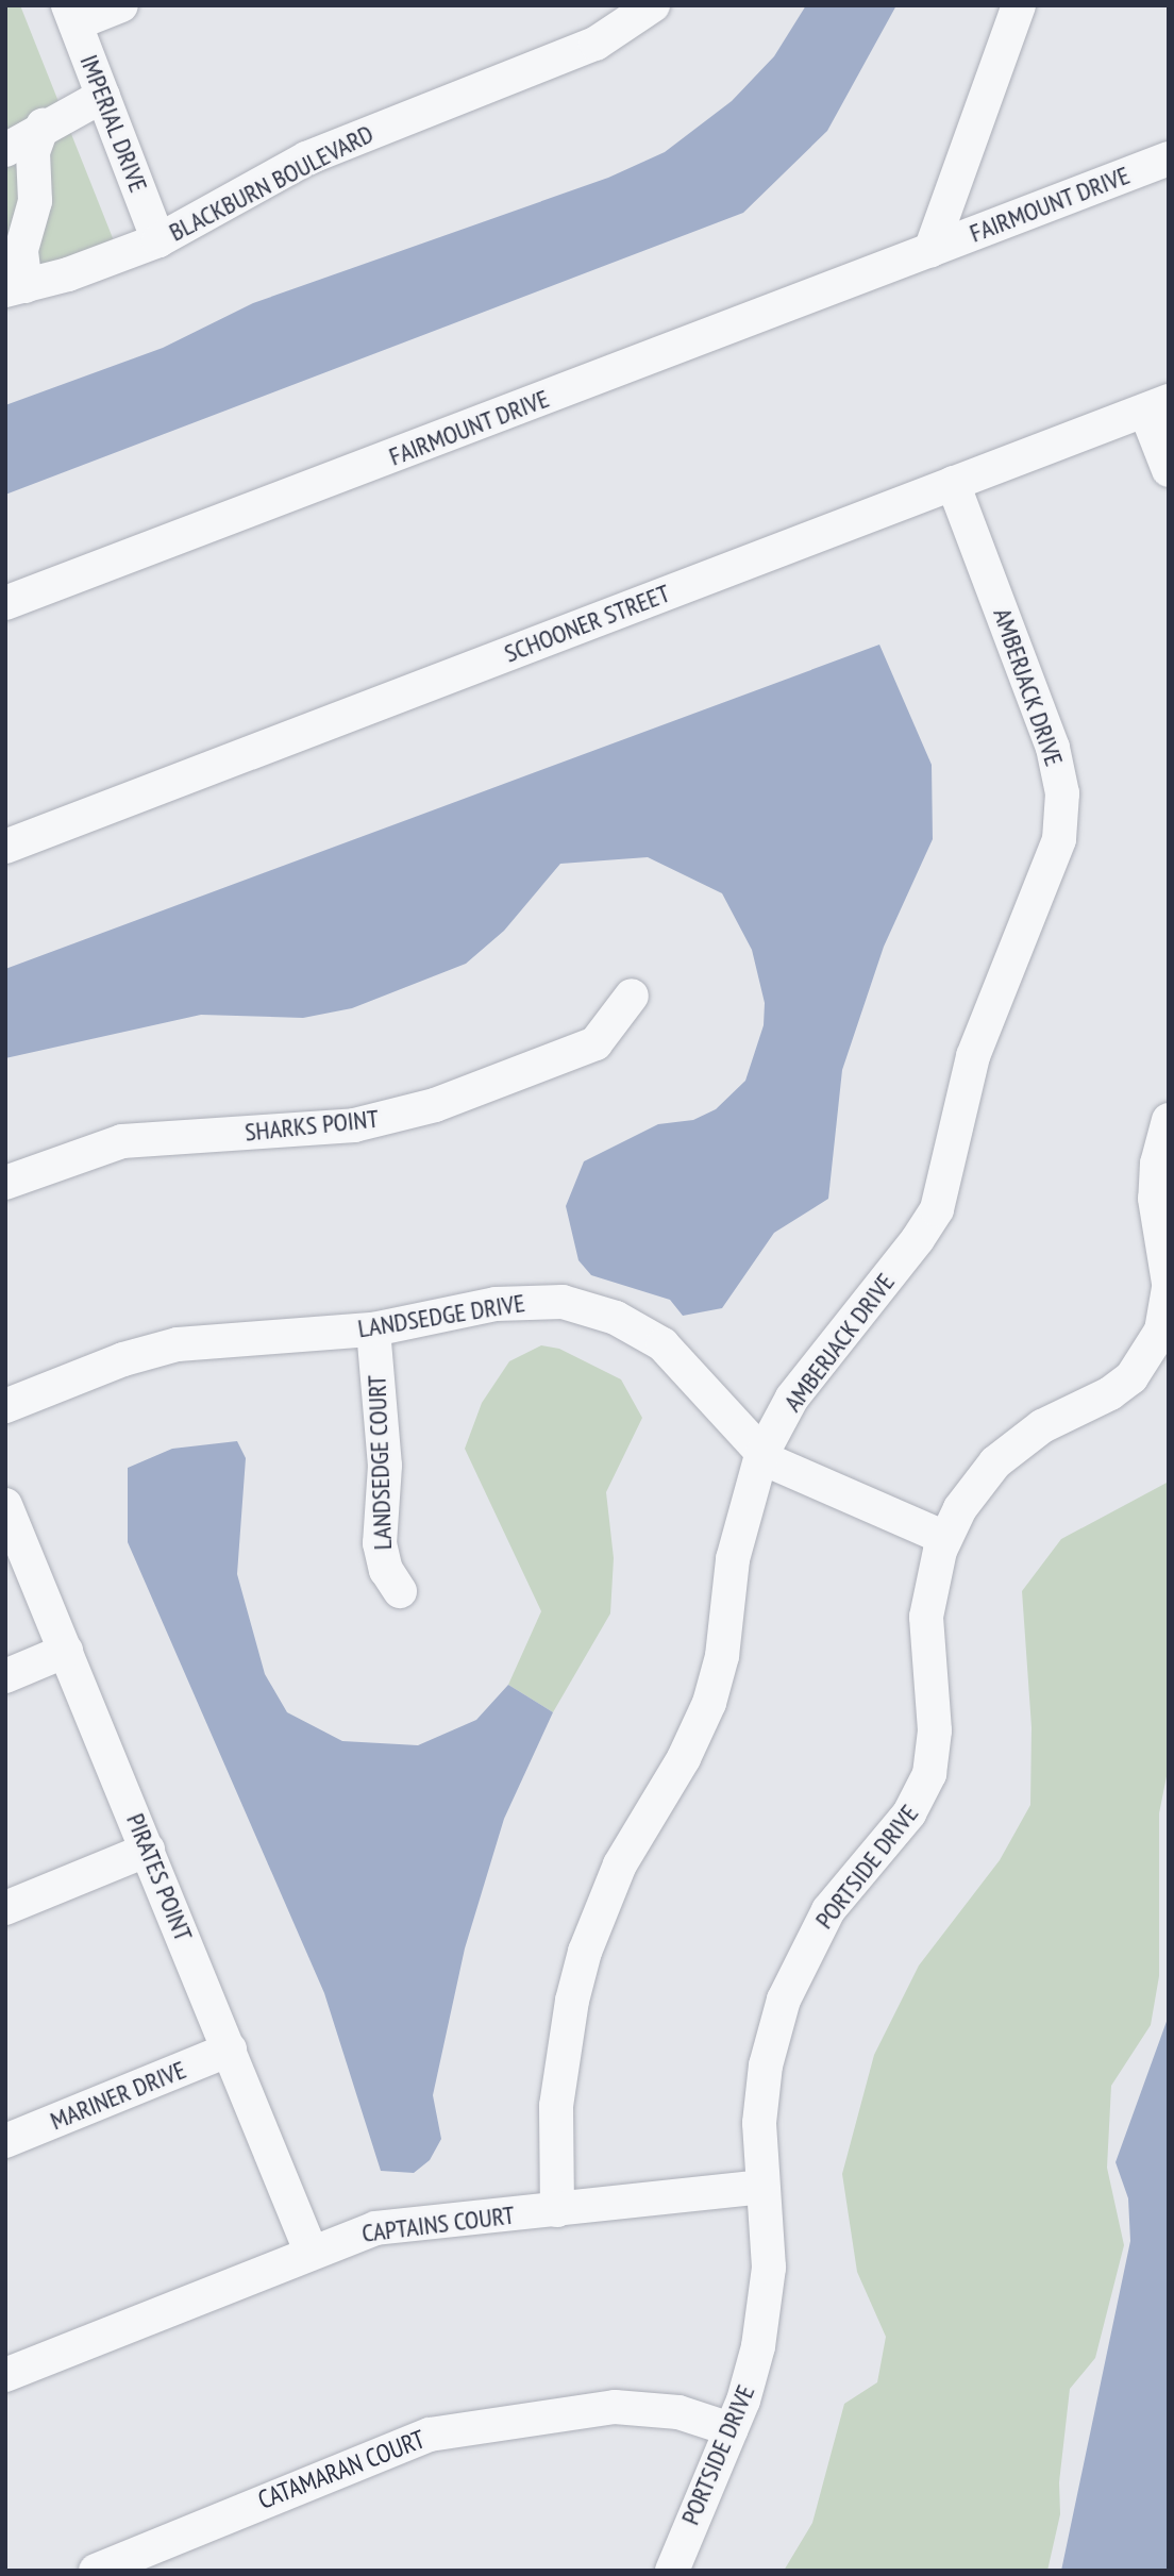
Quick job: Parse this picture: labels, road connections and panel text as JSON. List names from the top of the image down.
{
  "streets": {
    "street": [
      "IMPERIAL DRIVE",
      "BLACKBURN BOULEVARD",
      "FAIRMOUNT DRIVE",
      "SCHOONER STREET",
      "AMBERJACK DRIVE",
      "SHARKS POINT",
      "LANDSEDGE DRIVE",
      "LANDSEDGE COURT",
      "PORTSIDE DRIVE",
      "PIRATES POINT",
      "MARINER DRIVE",
      "CAPTAINS COURT",
      "CATAMARAN COURT"
    ]
  },
  "crossings": [
    ["IMPERIAL DRIVE", "BLACKBURN BOULEVARD"],
    ["SCHOONER STREET", "AMBERJACK DRIVE"],
    ["AMBERJACK DRIVE", "LANDSEDGE DRIVE"],
    ["AMBERJACK DRIVE", "CAPTAINS COURT"],
    ["LANDSEDGE DRIVE", "LANDSEDGE COURT"],
    ["LANDSEDGE DRIVE", "PORTSIDE DRIVE"],
    ["PORTSIDE DRIVE", "CAPTAINS COURT"],
    ["PORTSIDE DRIVE", "CATAMARAN COURT"],
    ["PIRATES POINT", "MARINER DRIVE"],
    ["PIRATES POINT", "CAPTAINS COURT"]
  ]
}
